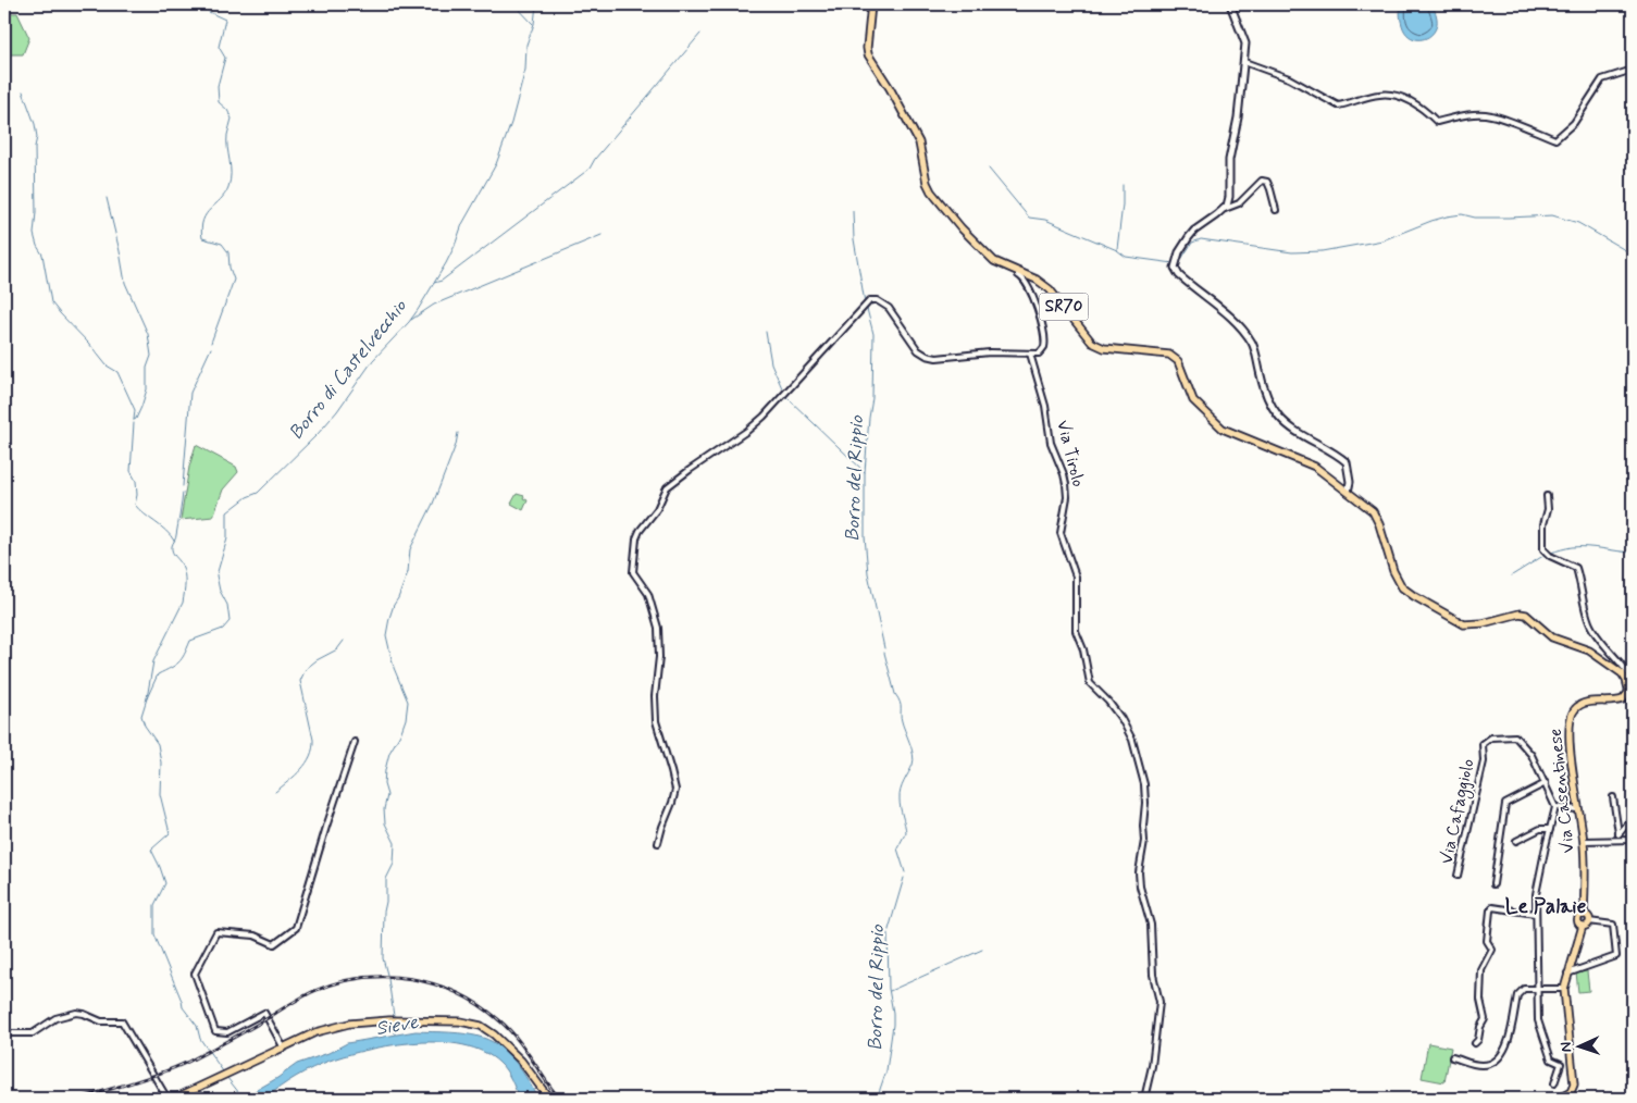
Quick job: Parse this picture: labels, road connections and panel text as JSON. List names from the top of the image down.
{
  "streets": {
    "main road": ["SR70", "Via Casentinese"],
    "street": ["Via Tirolo", "Via Cafaggiolo"]
  },
  "districts": ["Le Palaie"],
  "water": ["Borro di Castelvecchio", "Borro del Rippio", "Sieve"],
  "north": "left"
}
